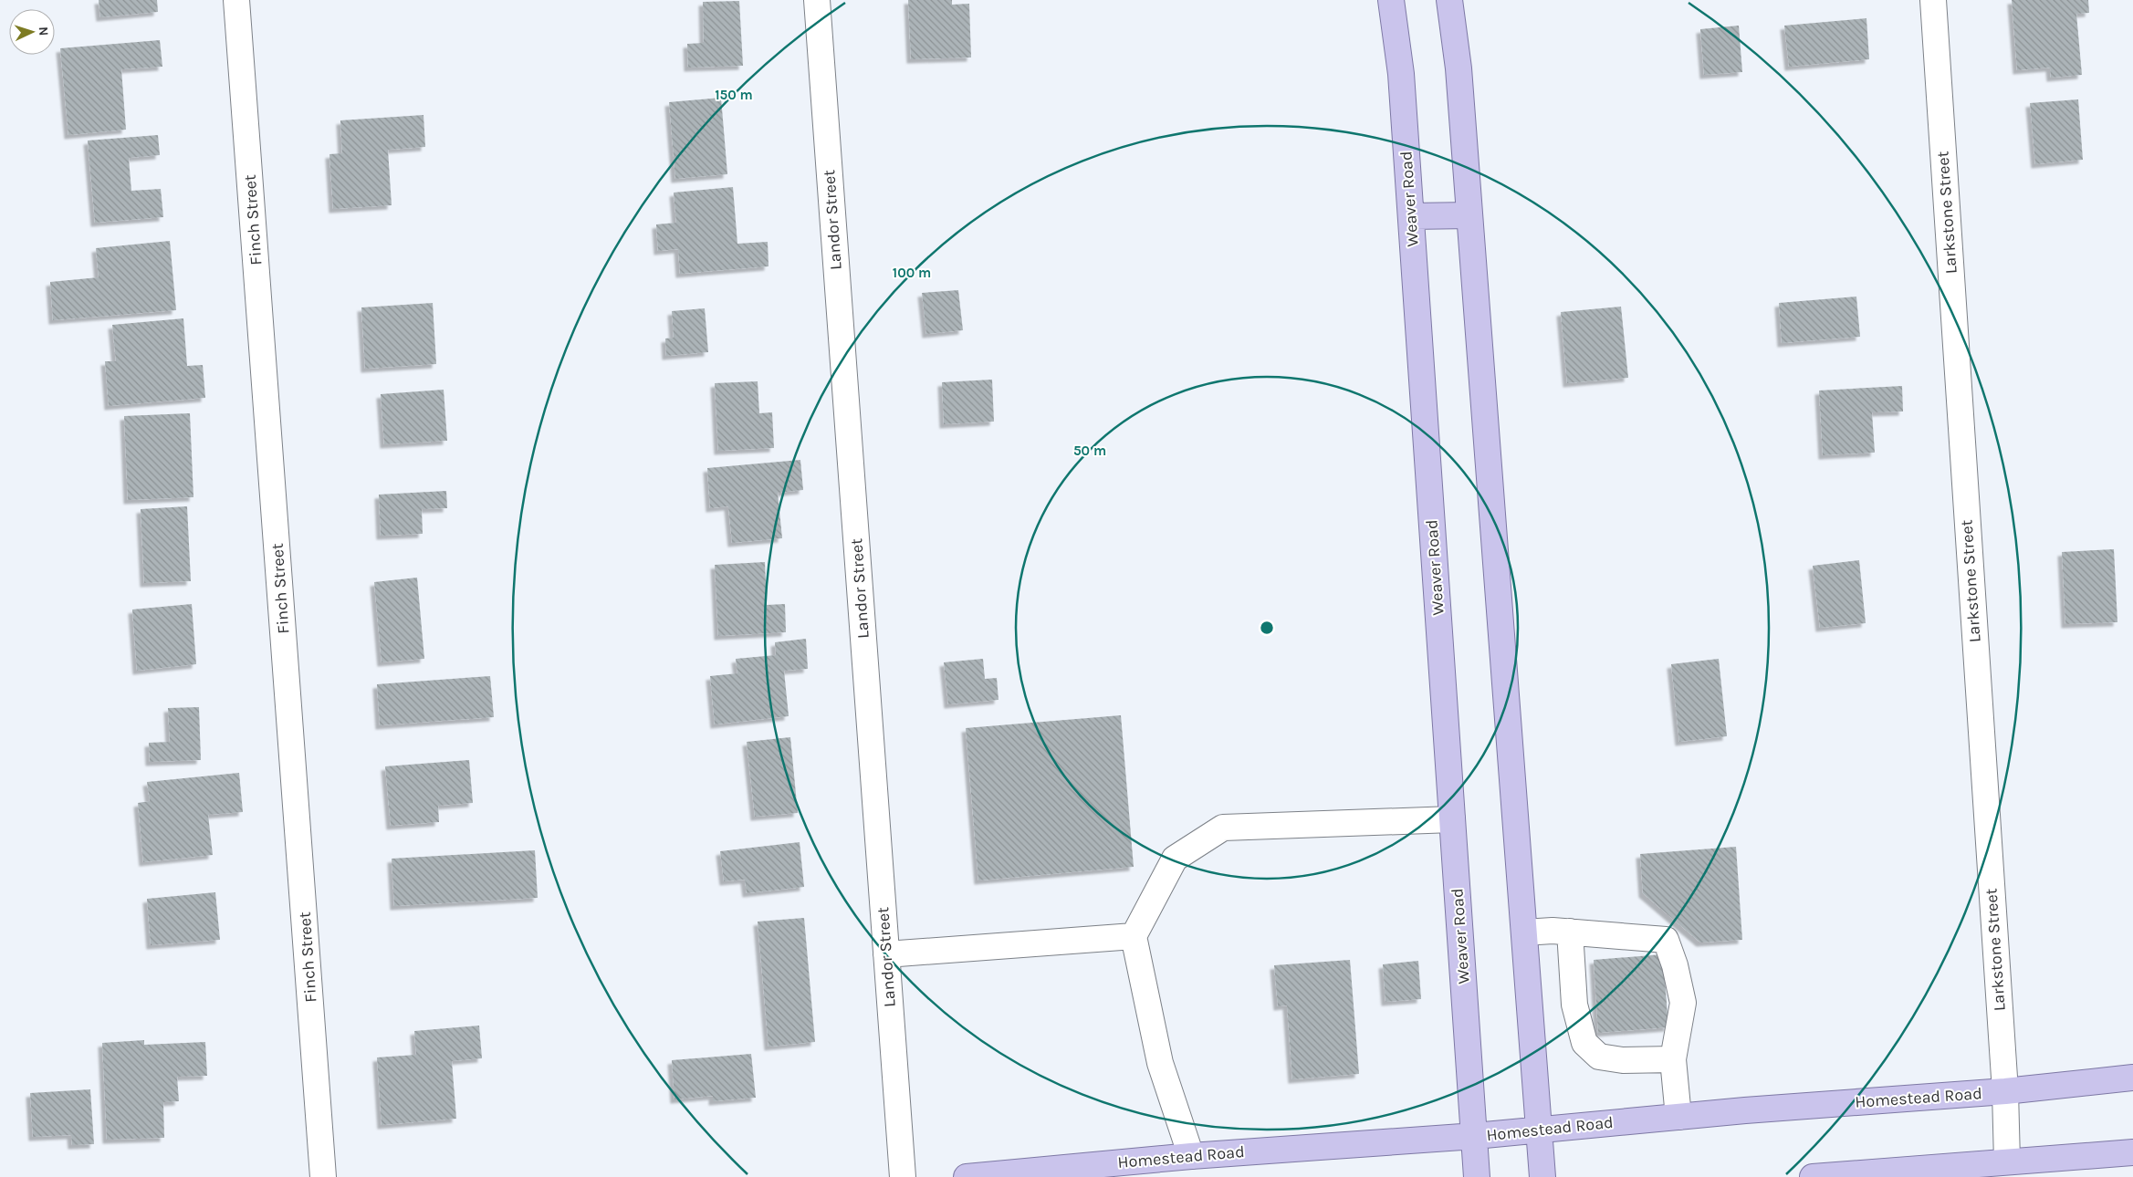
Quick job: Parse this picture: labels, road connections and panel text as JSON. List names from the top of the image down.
{
  "streets": {
    "main road": ["Weaver Road", "Homestead Road"],
    "street": ["Larkstone Street", "Finch Street", "Landor Street"]
  },
  "crossings": [
    ["Weaver Road", "Homestead Road"],
    ["Larkstone Street", "Homestead Road"]
  ],
  "north": "right",
  "rings": ["150 m", "100 m", "50 m"]
}
